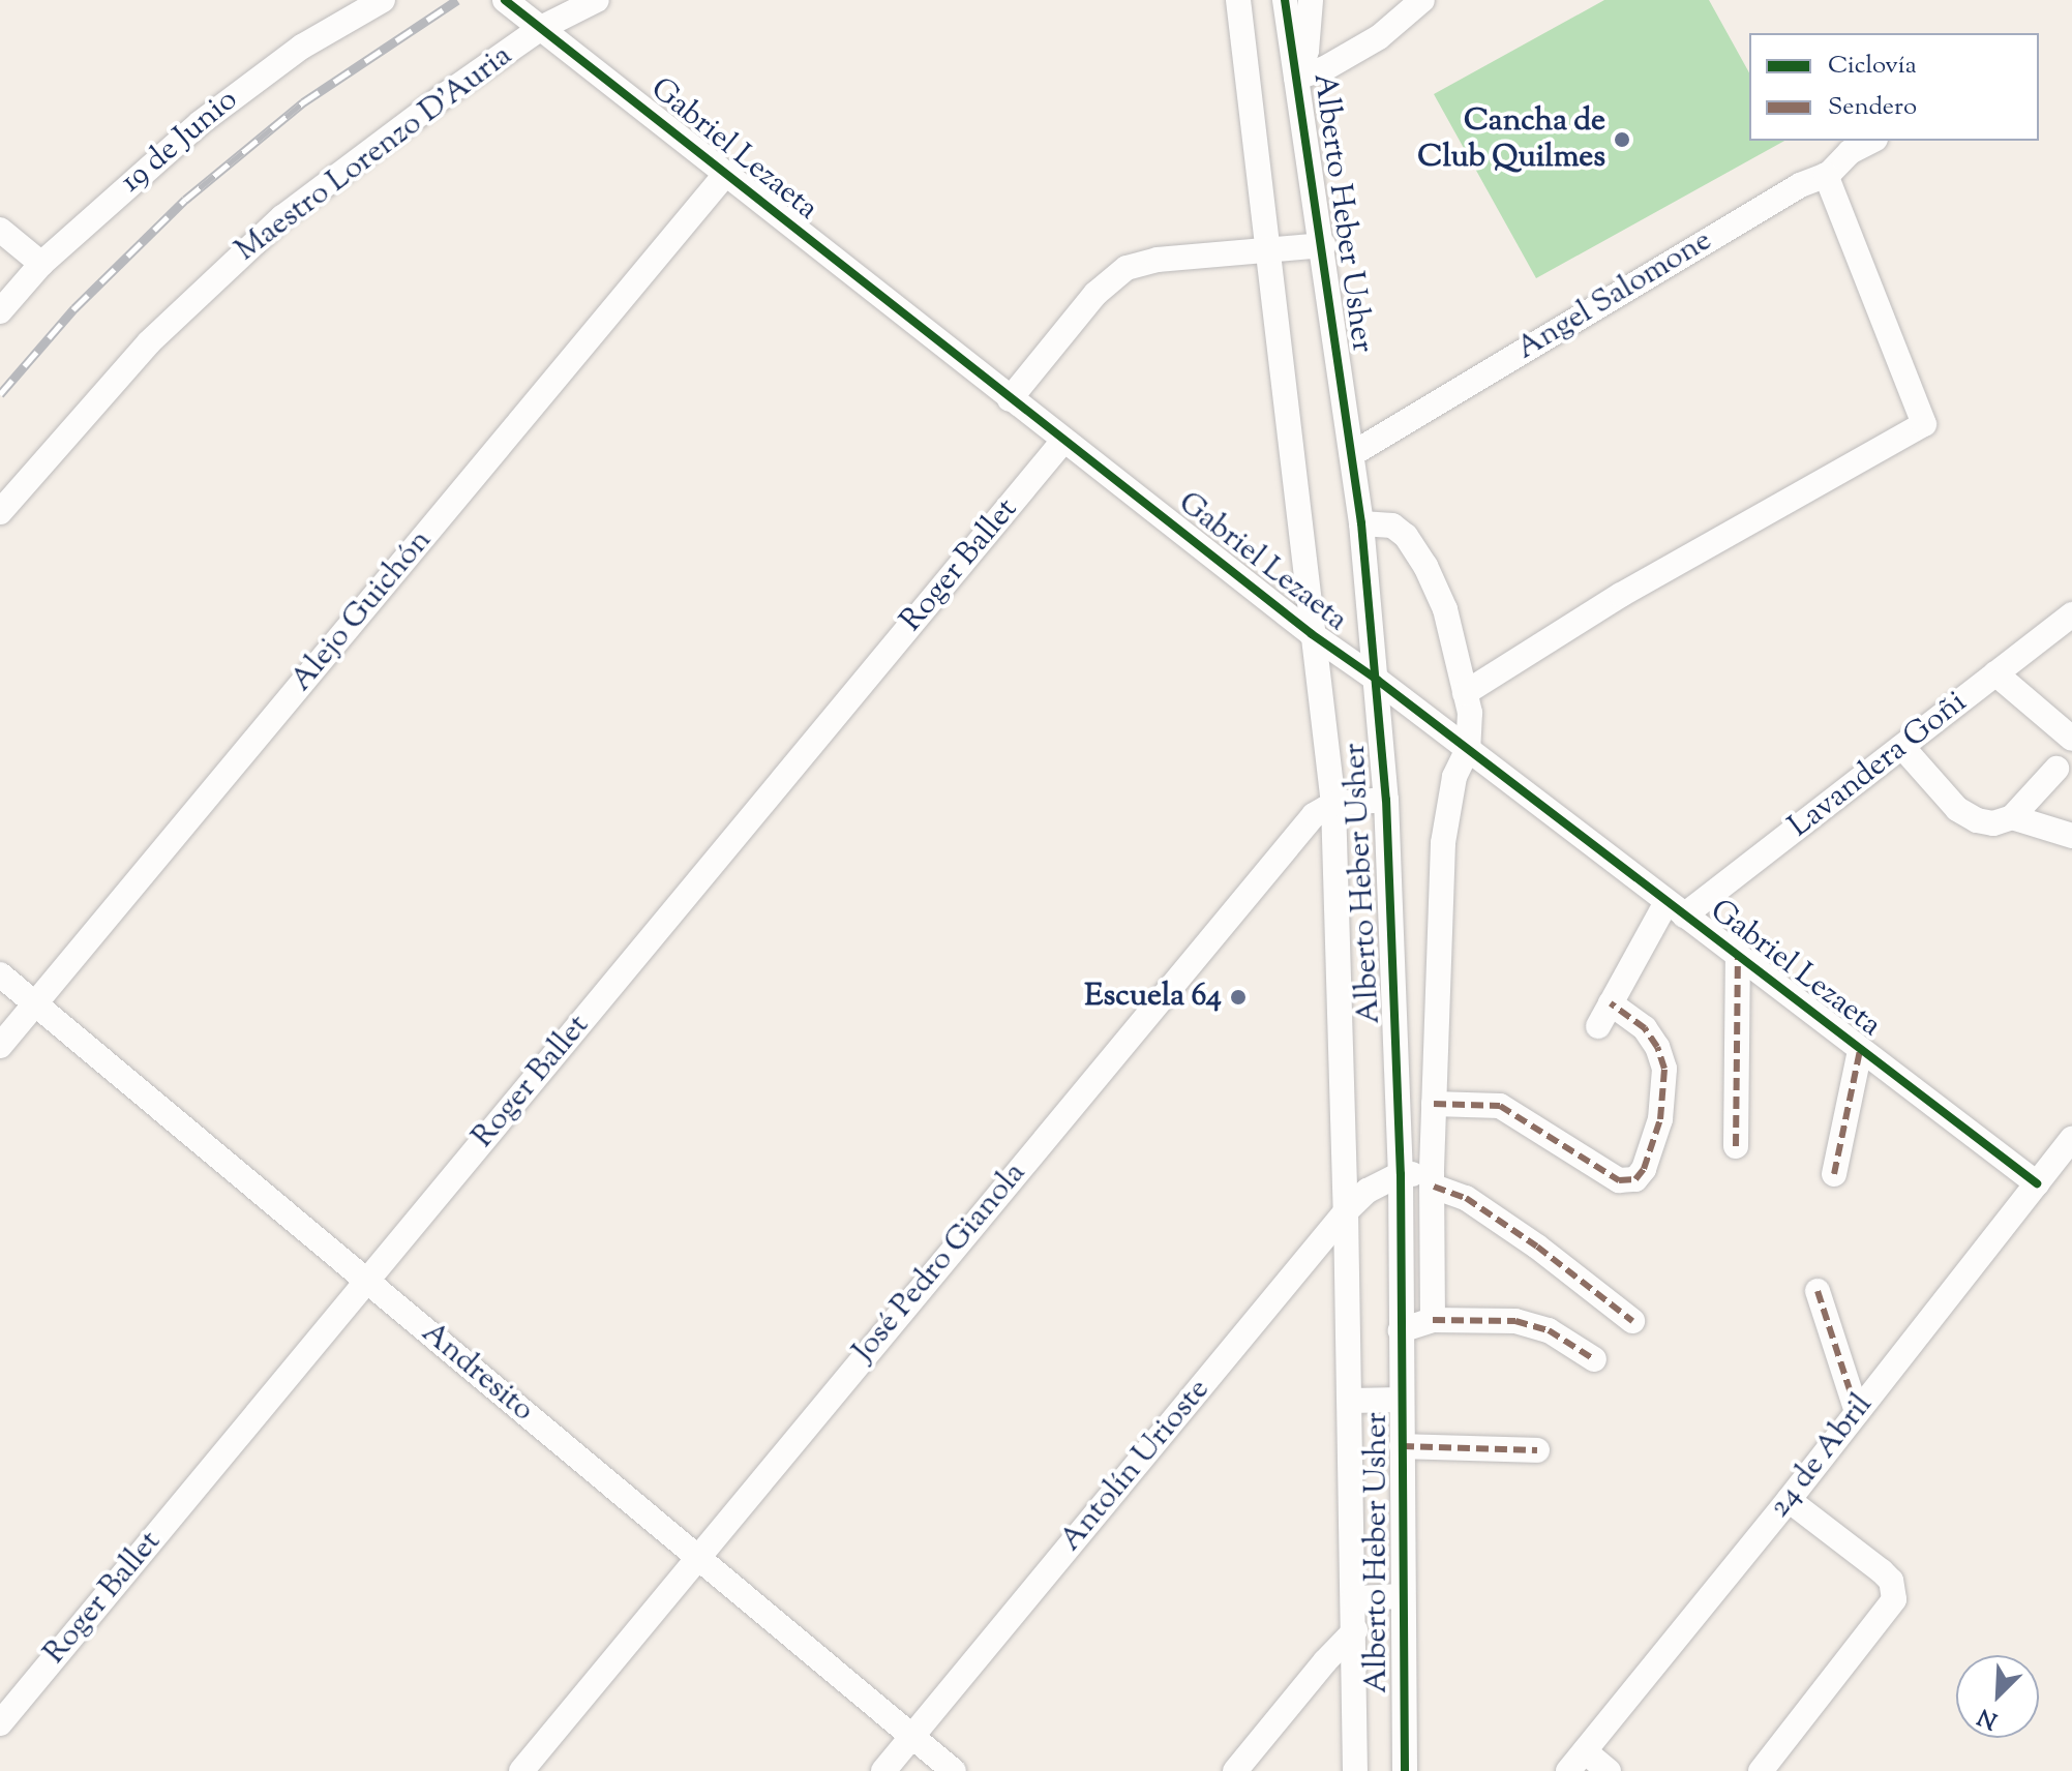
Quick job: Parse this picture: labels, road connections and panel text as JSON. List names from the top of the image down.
{
  "streets": {
    "street": [
      "19 de Junio",
      "Gabriel Lezaeta",
      "Maestro Lorenzo D'Auria",
      "Alberto Heber Usher",
      "Angel Salomone",
      "Roger Ballet",
      "Alejo Guichón",
      "Lavandera Goñi",
      "José Pedro Gianola",
      "Andresito",
      "24 de Abril",
      "Antolín Urioste"
    ]
  },
  "crossings": [
    ["Gabriel Lezaeta", "Maestro Lorenzo D'Auria"],
    ["Gabriel Lezaeta", "Alberto Heber Usher"],
    ["Gabriel Lezaeta", "Roger Ballet"],
    ["Gabriel Lezaeta", "Alejo Guichón"],
    ["Gabriel Lezaeta", "Lavandera Goñi"],
    ["Gabriel Lezaeta", "24 de Abril"],
    ["Alberto Heber Usher", "Angel Salomone"],
    ["Alberto Heber Usher", "José Pedro Gianola"],
    ["Alberto Heber Usher", "Antolín Urioste"],
    ["Roger Ballet", "Andresito"],
    ["Alejo Guichón", "Andresito"],
    ["José Pedro Gianola", "Andresito"],
    ["Andresito", "Antolín Urioste"]
  ],
  "places": ["Cancha de Club Quilmes", "Escuela 64"],
  "legend": ["Ciclovía", "Sendero"],
  "north": "bottom left"
}
